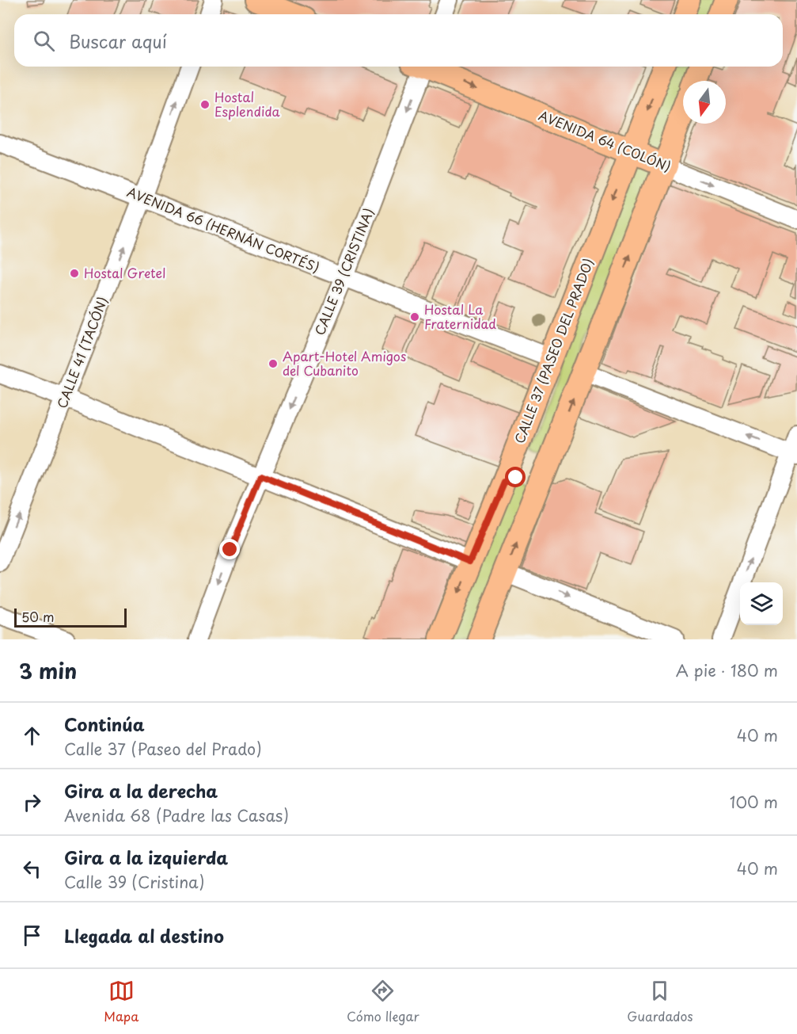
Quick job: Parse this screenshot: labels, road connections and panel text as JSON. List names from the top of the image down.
{
  "streets": {
    "main road": ["AVENIDA 64 (COLÓN)", "CALLE 37 (PASEO DEL PRADO)"],
    "street": ["AVENIDA 66 (HERNÁN CORTÉS)", "CALLE 39 (CRISTINA)", "CALLE 41 (TACÓN)"]
  },
  "crossings": [
    ["AVENIDA 64 (COLÓN)", "CALLE 37 (PASEO DEL PRADO)"],
    ["AVENIDA 66 (HERNÁN CORTÉS)", "CALLE 39 (CRISTINA)"],
    ["AVENIDA 66 (HERNÁN CORTÉS)", "CALLE 37 (PASEO DEL PRADO)"],
    ["AVENIDA 66 (HERNÁN CORTÉS)", "CALLE 41 (TACÓN)"]
  ],
  "one_way": ["AVENIDA 64 (COLÓN)", "CALLE 39 (CRISTINA)", "CALLE 41 (TACÓN)"],
  "places": [
    "Hostal Esplendida",
    "Hostal Gretel",
    "Hostal La Fraternidad",
    "Apart-Hotel Amigos del Cubanito"
  ],
  "scale_bar": "50 m",
  "north": "bottom",
  "page": {
    "search": "Buscar aquí",
    "scale": "50 m",
    "heading": ["3 min", "A pie · 180 m"],
    "list": [
      ["Continúa", "Calle 37 (Paseo del Prado)", "40 m"],
      ["Gira a la derecha", "Avenida 68 (Padre las Casas)", "100 m"],
      ["Gira a la izquierda", "Calle 39 (Cristina)", "40 m"],
      "Llegada al destino"
    ],
    "nav": ["Mapa", "Cómo llegar", "Guardados"]
  }
}
